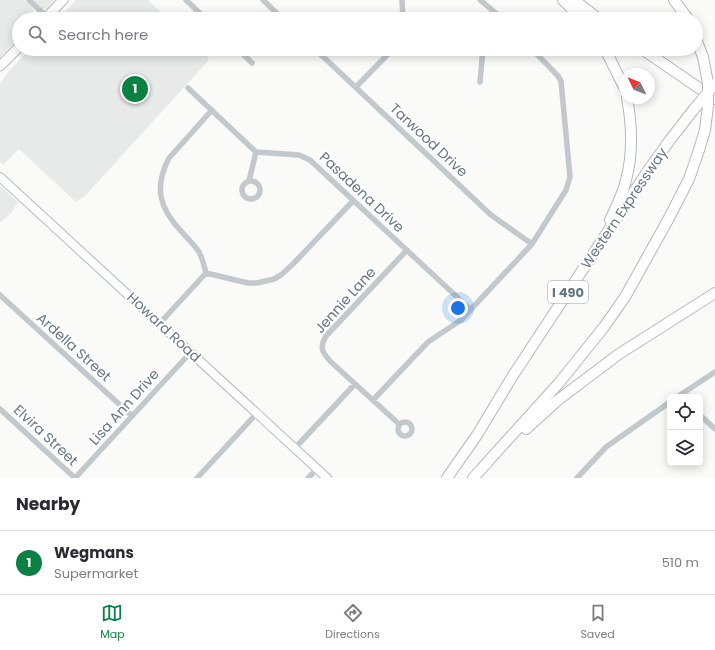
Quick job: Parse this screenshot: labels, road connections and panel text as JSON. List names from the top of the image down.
{
  "streets": {
    "highway": ["Western Expressway", "I 490"],
    "main road": ["Howard Road"],
    "street": [
      "Tarwood Drive",
      "Pasadena Drive",
      "Jennie Lane",
      "Ardella Street",
      "Lisa Ann Drive",
      "Elvira Street"
    ]
  },
  "crossings": [
    ["Pasadena Drive", "Jennie Lane"],
    ["Howard Road", "Lisa Ann Drive"],
    ["Ardella Street", "Lisa Ann Drive"],
    ["Lisa Ann Drive", "Elvira Street"]
  ],
  "north": "top left",
  "page": {
    "search": "Search here",
    "pins": "1",
    "heading": "Nearby",
    "list": [
      {
        "mark": "1",
        "name": "Wegmans",
        "note": "Supermarket",
        "value": "510 m"
      }
    ],
    "nav": ["Map", "Directions", "Saved"]
  }
}
